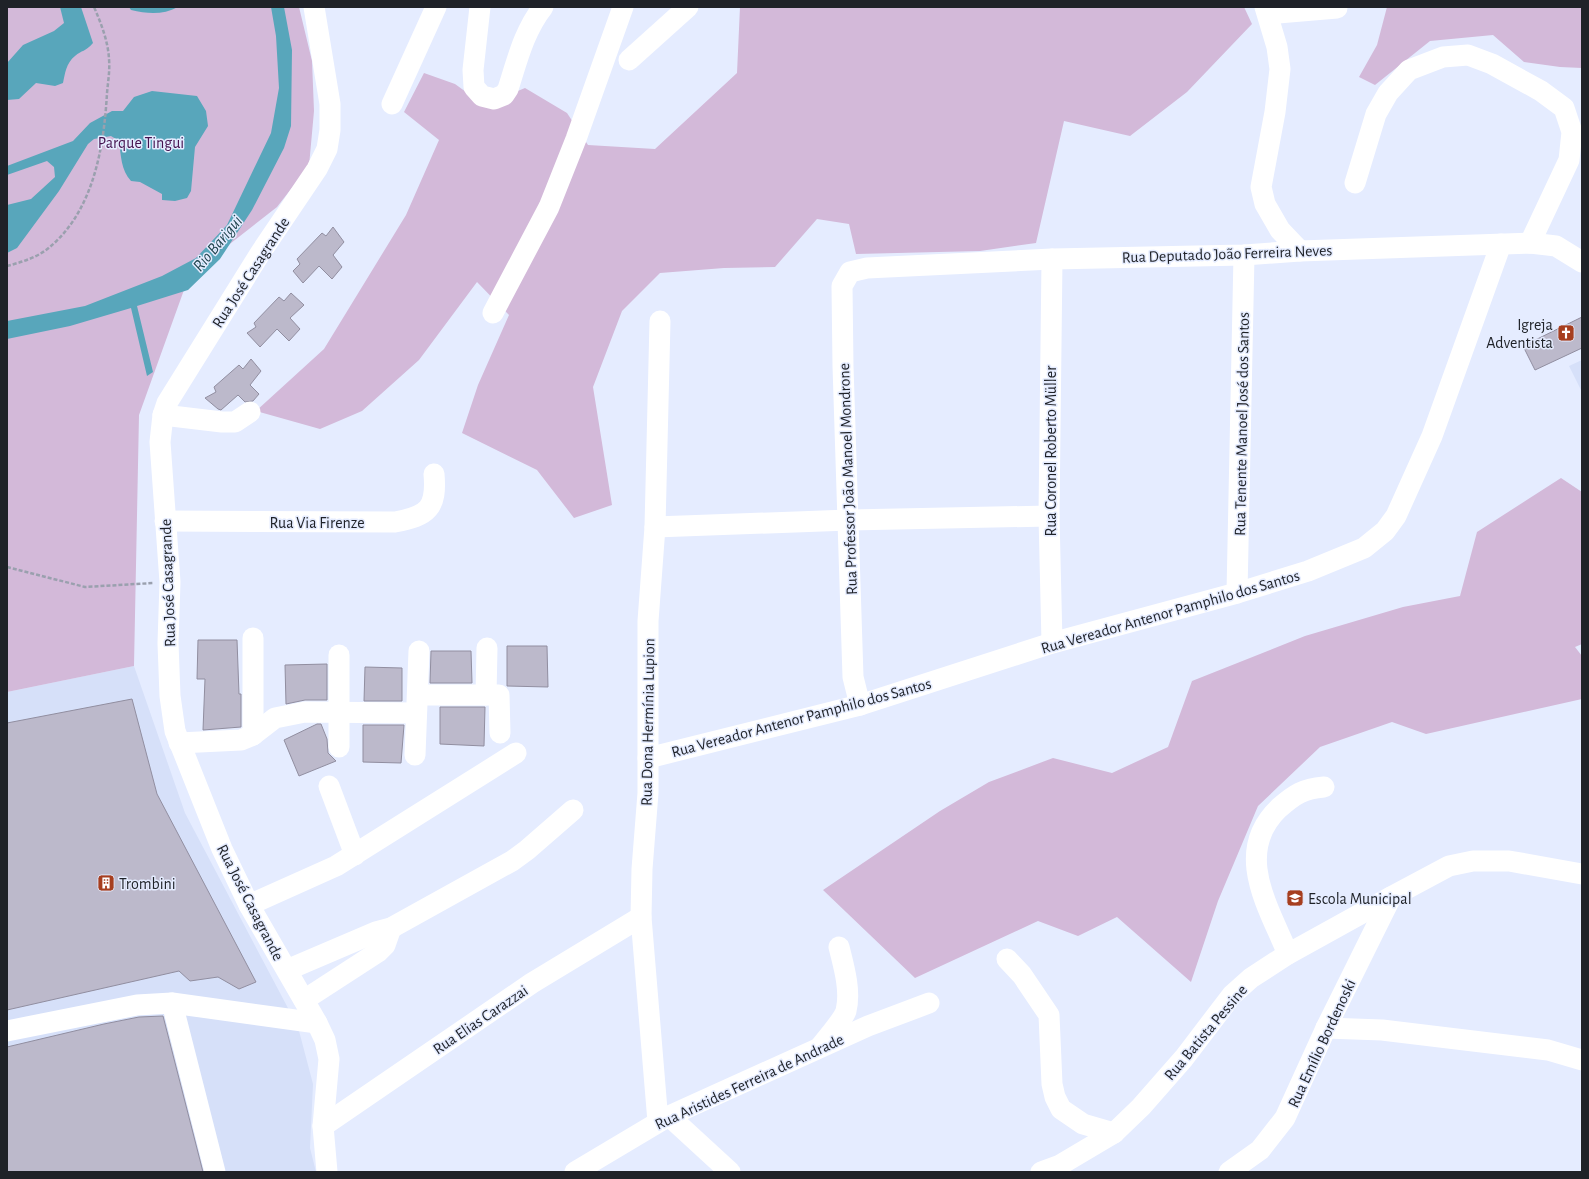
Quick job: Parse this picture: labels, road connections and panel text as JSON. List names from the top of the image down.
{
  "streets": {
    "street": [
      "Rua Deputado João Ferreira Neves",
      "Rua José Casagrande",
      "Rua Tenente Manoel José dos Santos",
      "Rua Coronel Roberto Müller",
      "Rua Professor João Manoel Mondrone",
      "Rua Via Firenze",
      "Rua Vereador Antenor Pamphilo dos Santos",
      "Rua Dona Hermínia Lupion",
      "Rua Elias Carazzai",
      "Rua Batista Pessine",
      "Rua Emílio Bordenoski",
      "Rua Aristides Ferreira de Andrade"
    ]
  },
  "crossings": [
    ["Rua Deputado João Ferreira Neves", "Rua Tenente Manoel José dos Santos"],
    ["Rua Deputado João Ferreira Neves", "Rua Coronel Roberto Müller"],
    ["Rua Deputado João Ferreira Neves", "Rua Professor João Manoel Mondrone"],
    ["Rua Deputado João Ferreira Neves", "Rua Vereador Antenor Pamphilo dos Santos"],
    ["Rua José Casagrande", "Rua Via Firenze"],
    ["Rua José Casagrande", "Rua Elias Carazzai"],
    ["Rua Tenente Manoel José dos Santos", "Rua Vereador Antenor Pamphilo dos Santos"],
    ["Rua Coronel Roberto Müller", "Rua Vereador Antenor Pamphilo dos Santos"],
    ["Rua Professor João Manoel Mondrone", "Rua Vereador Antenor Pamphilo dos Santos"],
    ["Rua Vereador Antenor Pamphilo dos Santos", "Rua Dona Hermínia Lupion"],
    ["Rua Dona Hermínia Lupion", "Rua Elias Carazzai"],
    ["Rua Dona Hermínia Lupion", "Rua Aristides Ferreira de Andrade"],
    ["Rua Batista Pessine", "Rua Emílio Bordenoski"]
  ],
  "water": ["Rio Barigui"],
  "parks": ["Parque Tingui"],
  "places": {
    "church": ["Igreja Adventista"],
    "building": ["Trombini"],
    "school or university": ["Escola Municipal"]
  }
}
